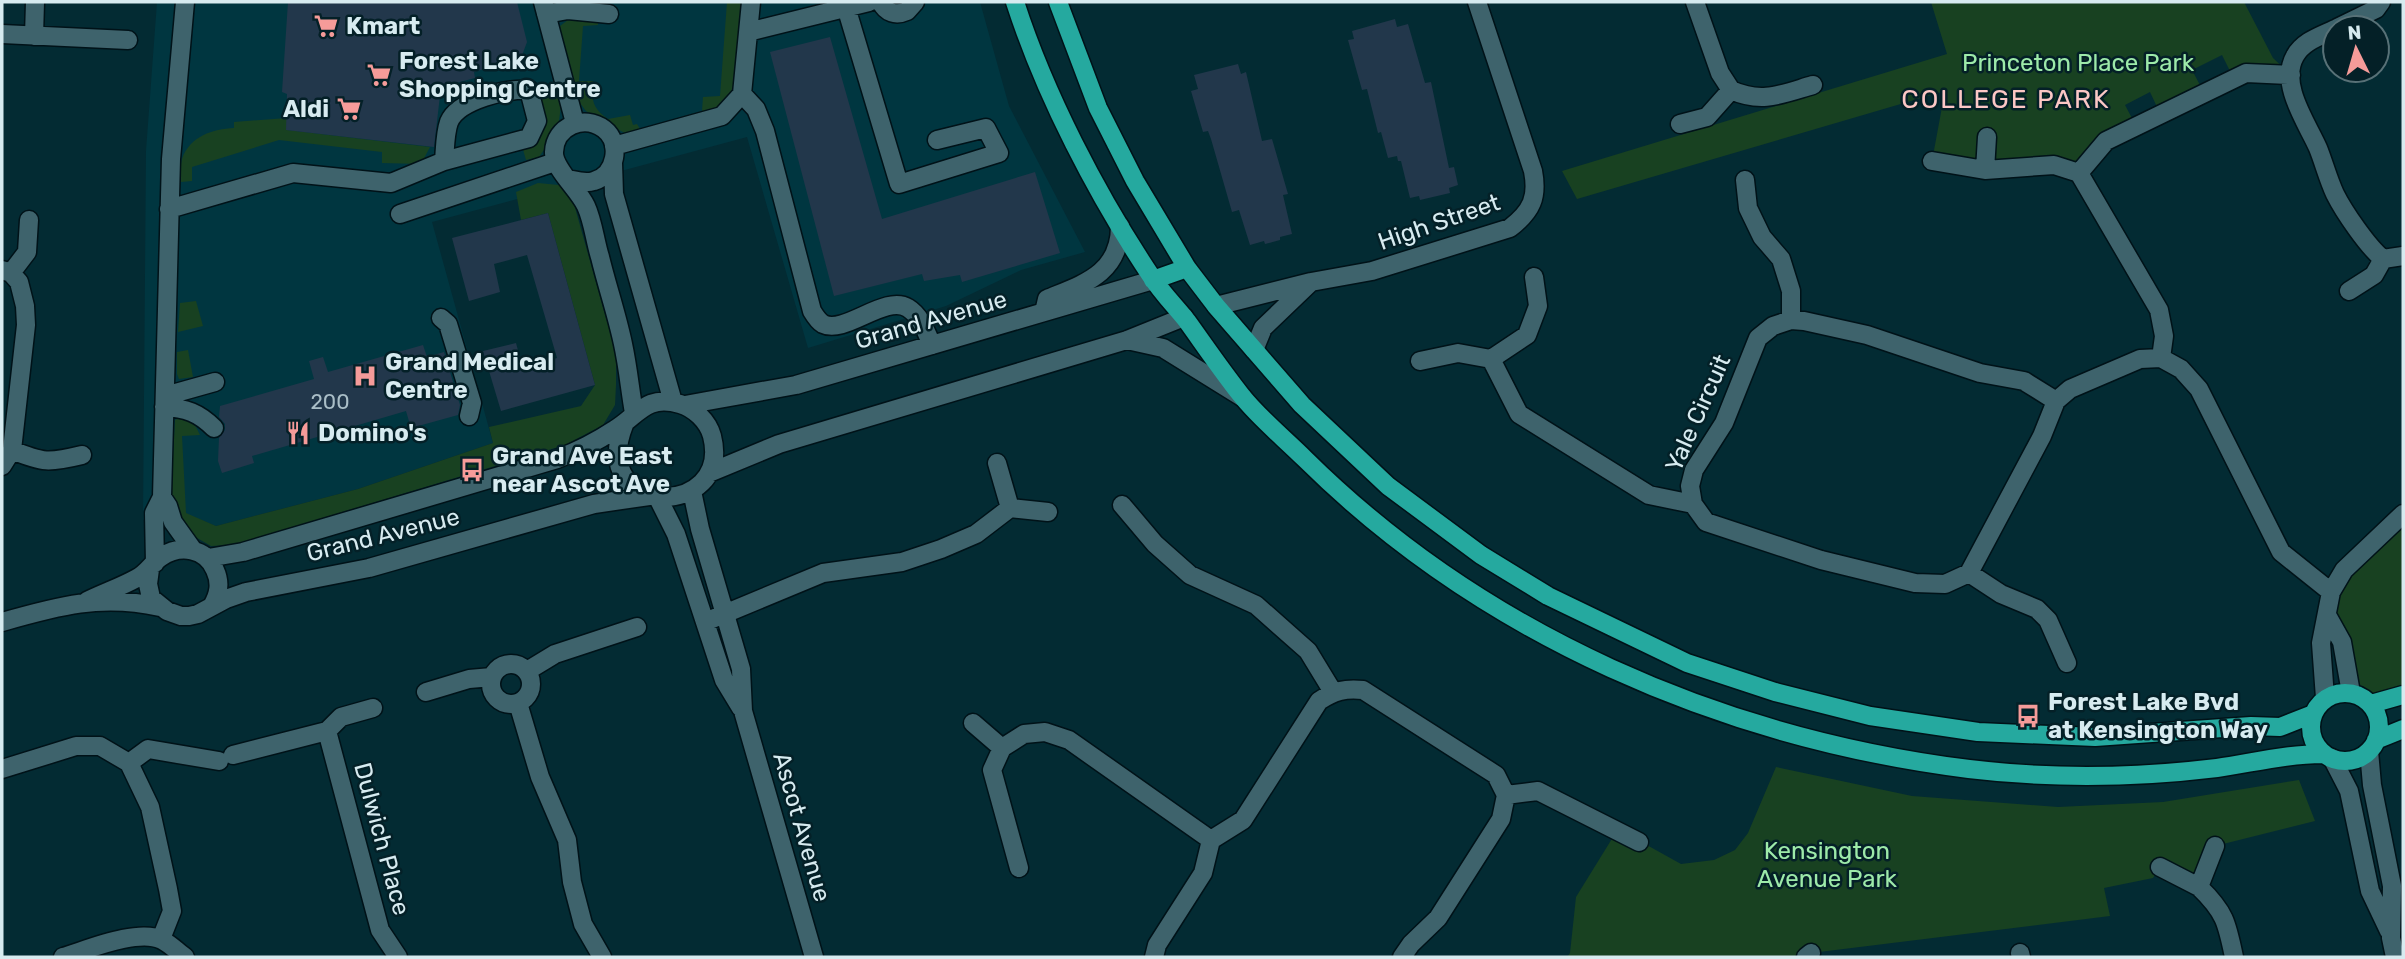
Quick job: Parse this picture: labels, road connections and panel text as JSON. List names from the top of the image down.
{
  "streets": {
    "main road": ["Grand Avenue"],
    "street": [
      "High Street",
      "Yale Circuit",
      "Ascot Avenue",
      "Dulwich Place"
    ]
  },
  "crossings": [
    ["Grand Avenue", "Ascot Avenue"]
  ],
  "districts": ["COLLEGE PARK"],
  "parks": ["Princeton Place Park", "Kensington Avenue Park"],
  "places": {
    "supermarket": ["Kmart", "Forest Lake Shopping Centre", "Aldi"],
    "hospital": ["Grand Medical Centre"],
    "restaurant": ["Domino's"],
    "bus stop": ["Grand Ave East near Ascot Ave", "Forest Lake Bvd at Kensington Way"]
  },
  "house_numbers": ["200"],
  "north": "top"
}
